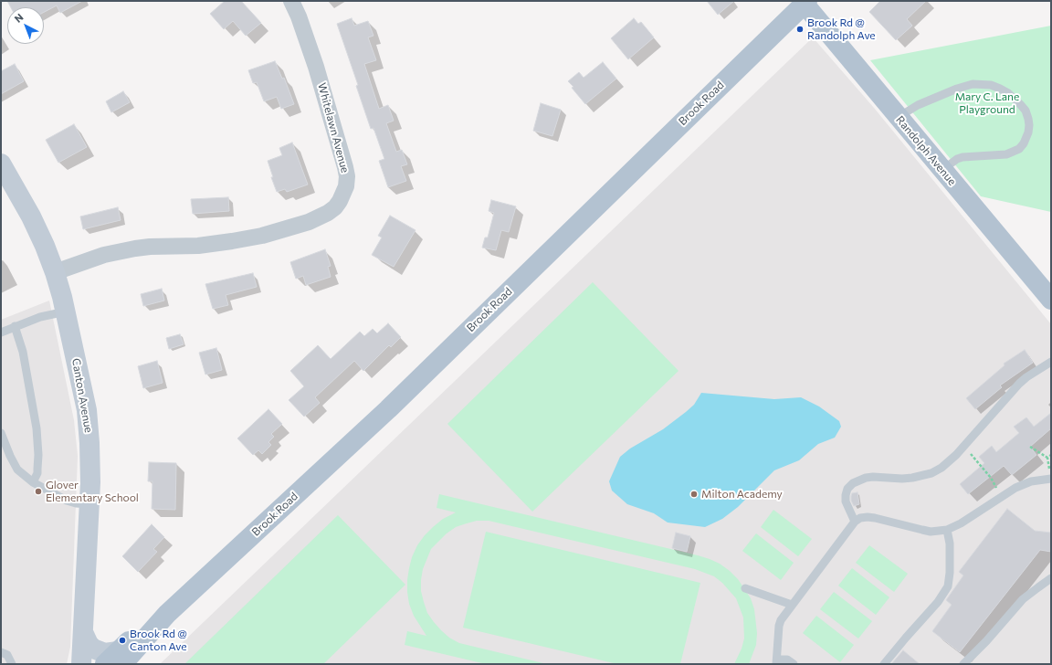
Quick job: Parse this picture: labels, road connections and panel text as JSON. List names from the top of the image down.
{
  "streets": {
    "main road": ["Brook Road", "Randolph Avenue"],
    "street": ["Whitelawn Avenue", "Canton Avenue"]
  },
  "crossings": [
    ["Brook Road", "Randolph Avenue"],
    ["Whitelawn Avenue", "Canton Avenue"]
  ],
  "parks": ["Mary C. Lane Playground"],
  "places": [
    "Brook Rd @ Randolph Ave",
    "Glover Elementary School",
    "Milton Academy",
    "Brook Rd @ Canton Ave"
  ],
  "north": "top left"
}
